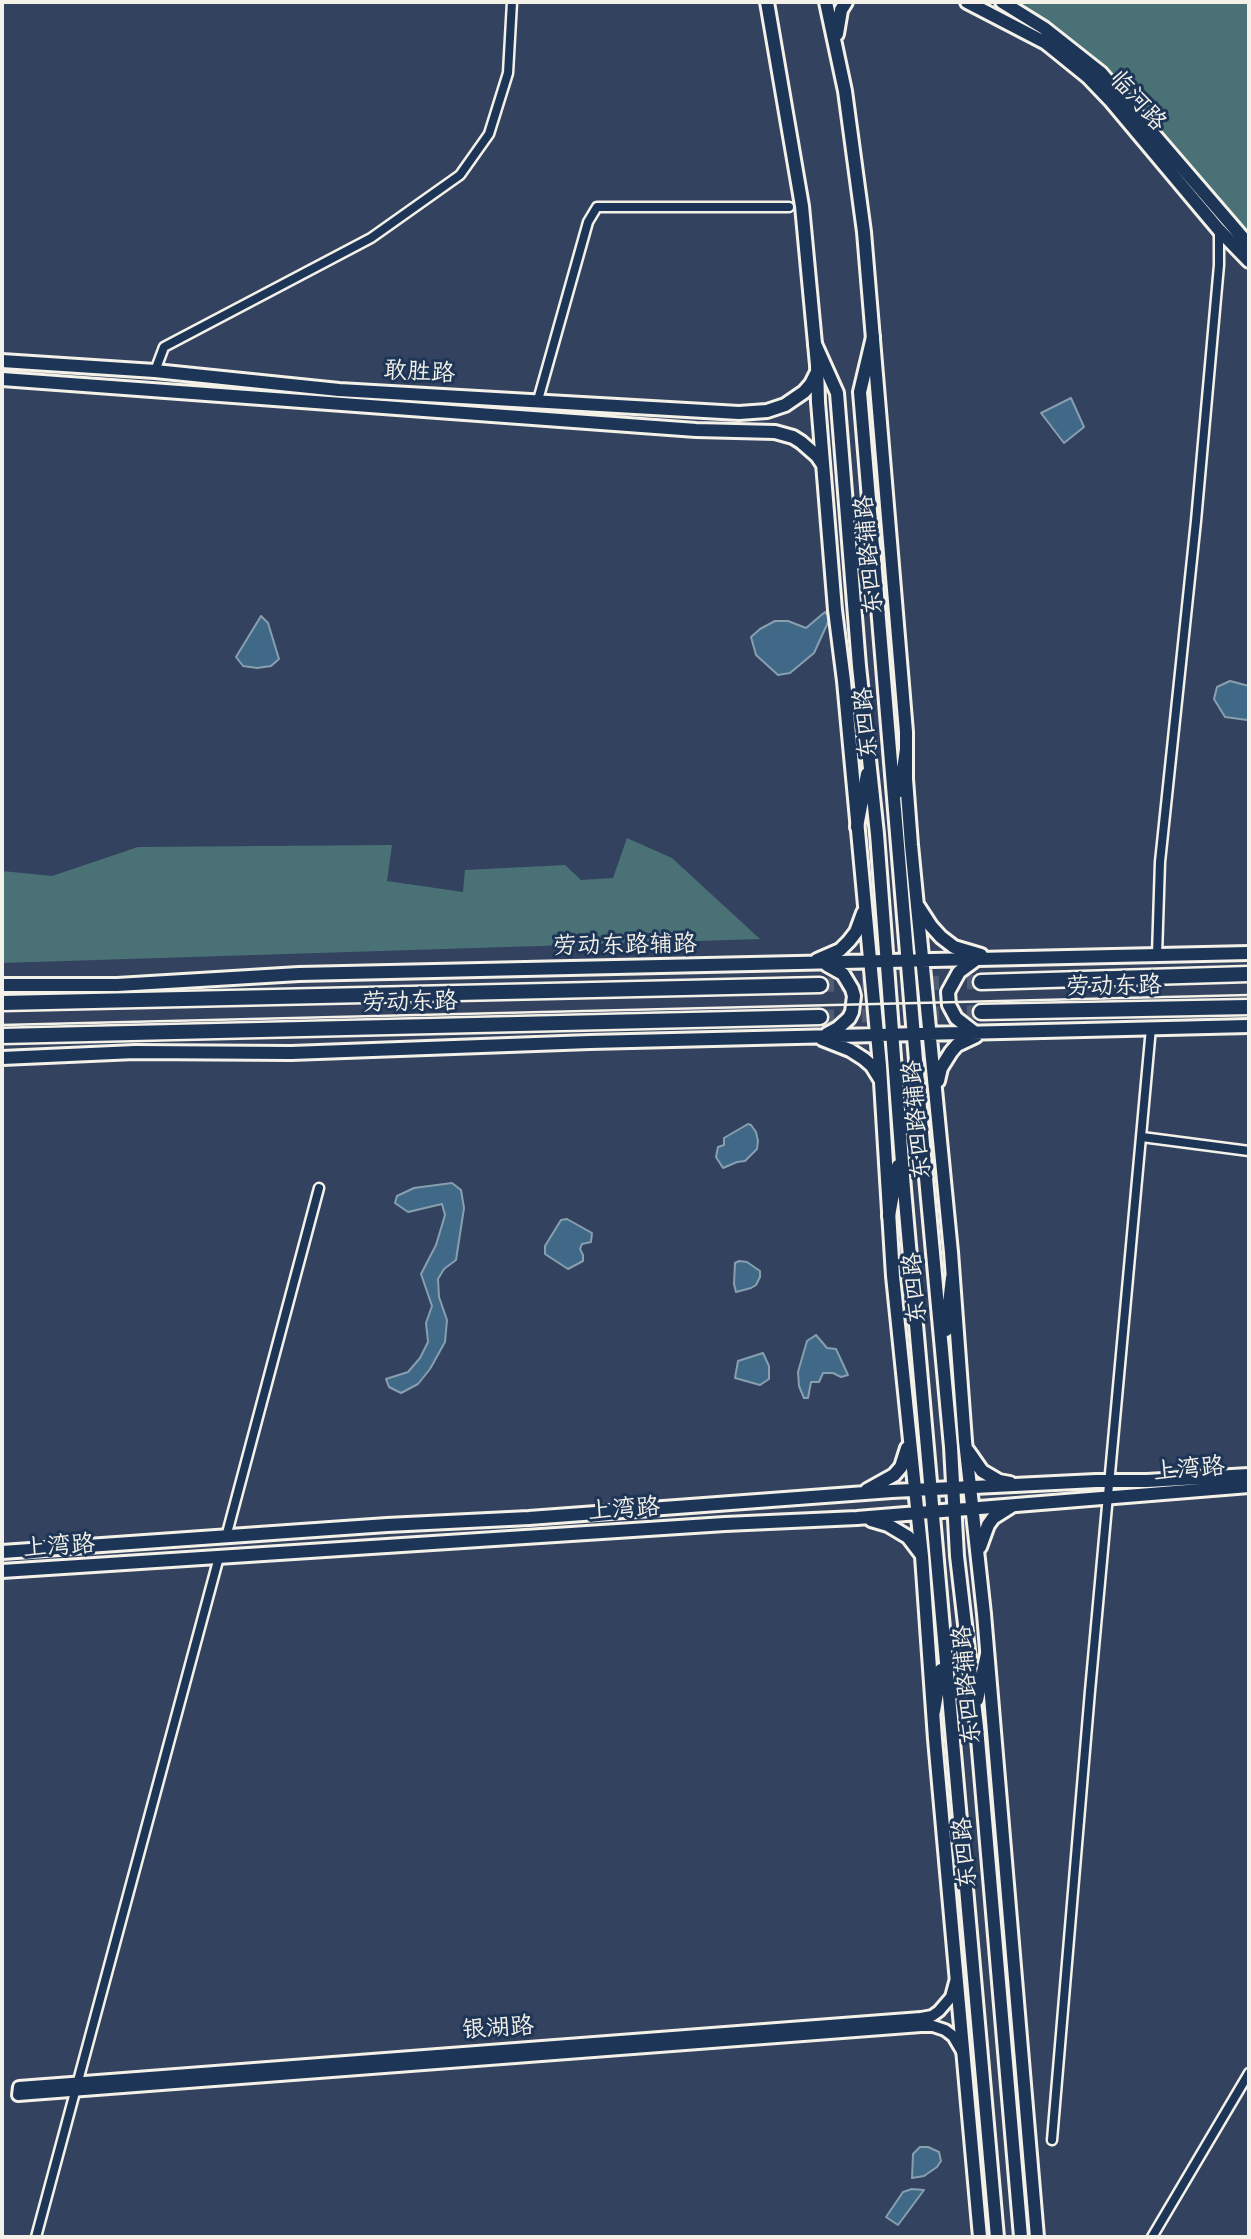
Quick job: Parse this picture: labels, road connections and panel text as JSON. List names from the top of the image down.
{
  "streets": {
    "highway": ["劳动东路"],
    "main road": [
      "临河路",
      "敢胜路",
      "东四路辅路",
      "东四路",
      "劳动东路辅路",
      "上湾路"
    ],
    "street": ["银湖路"]
  },
  "crossings": [
    ["敢胜路", "东四路辅路"],
    ["东四路辅路", "东四路"],
    ["东四路辅路", "劳动东路辅路"],
    ["东四路辅路", "上湾路"],
    ["东四路辅路", "银湖路"],
    ["东四路", "劳动东路辅路"],
    ["东四路", "上湾路"]
  ]
}
